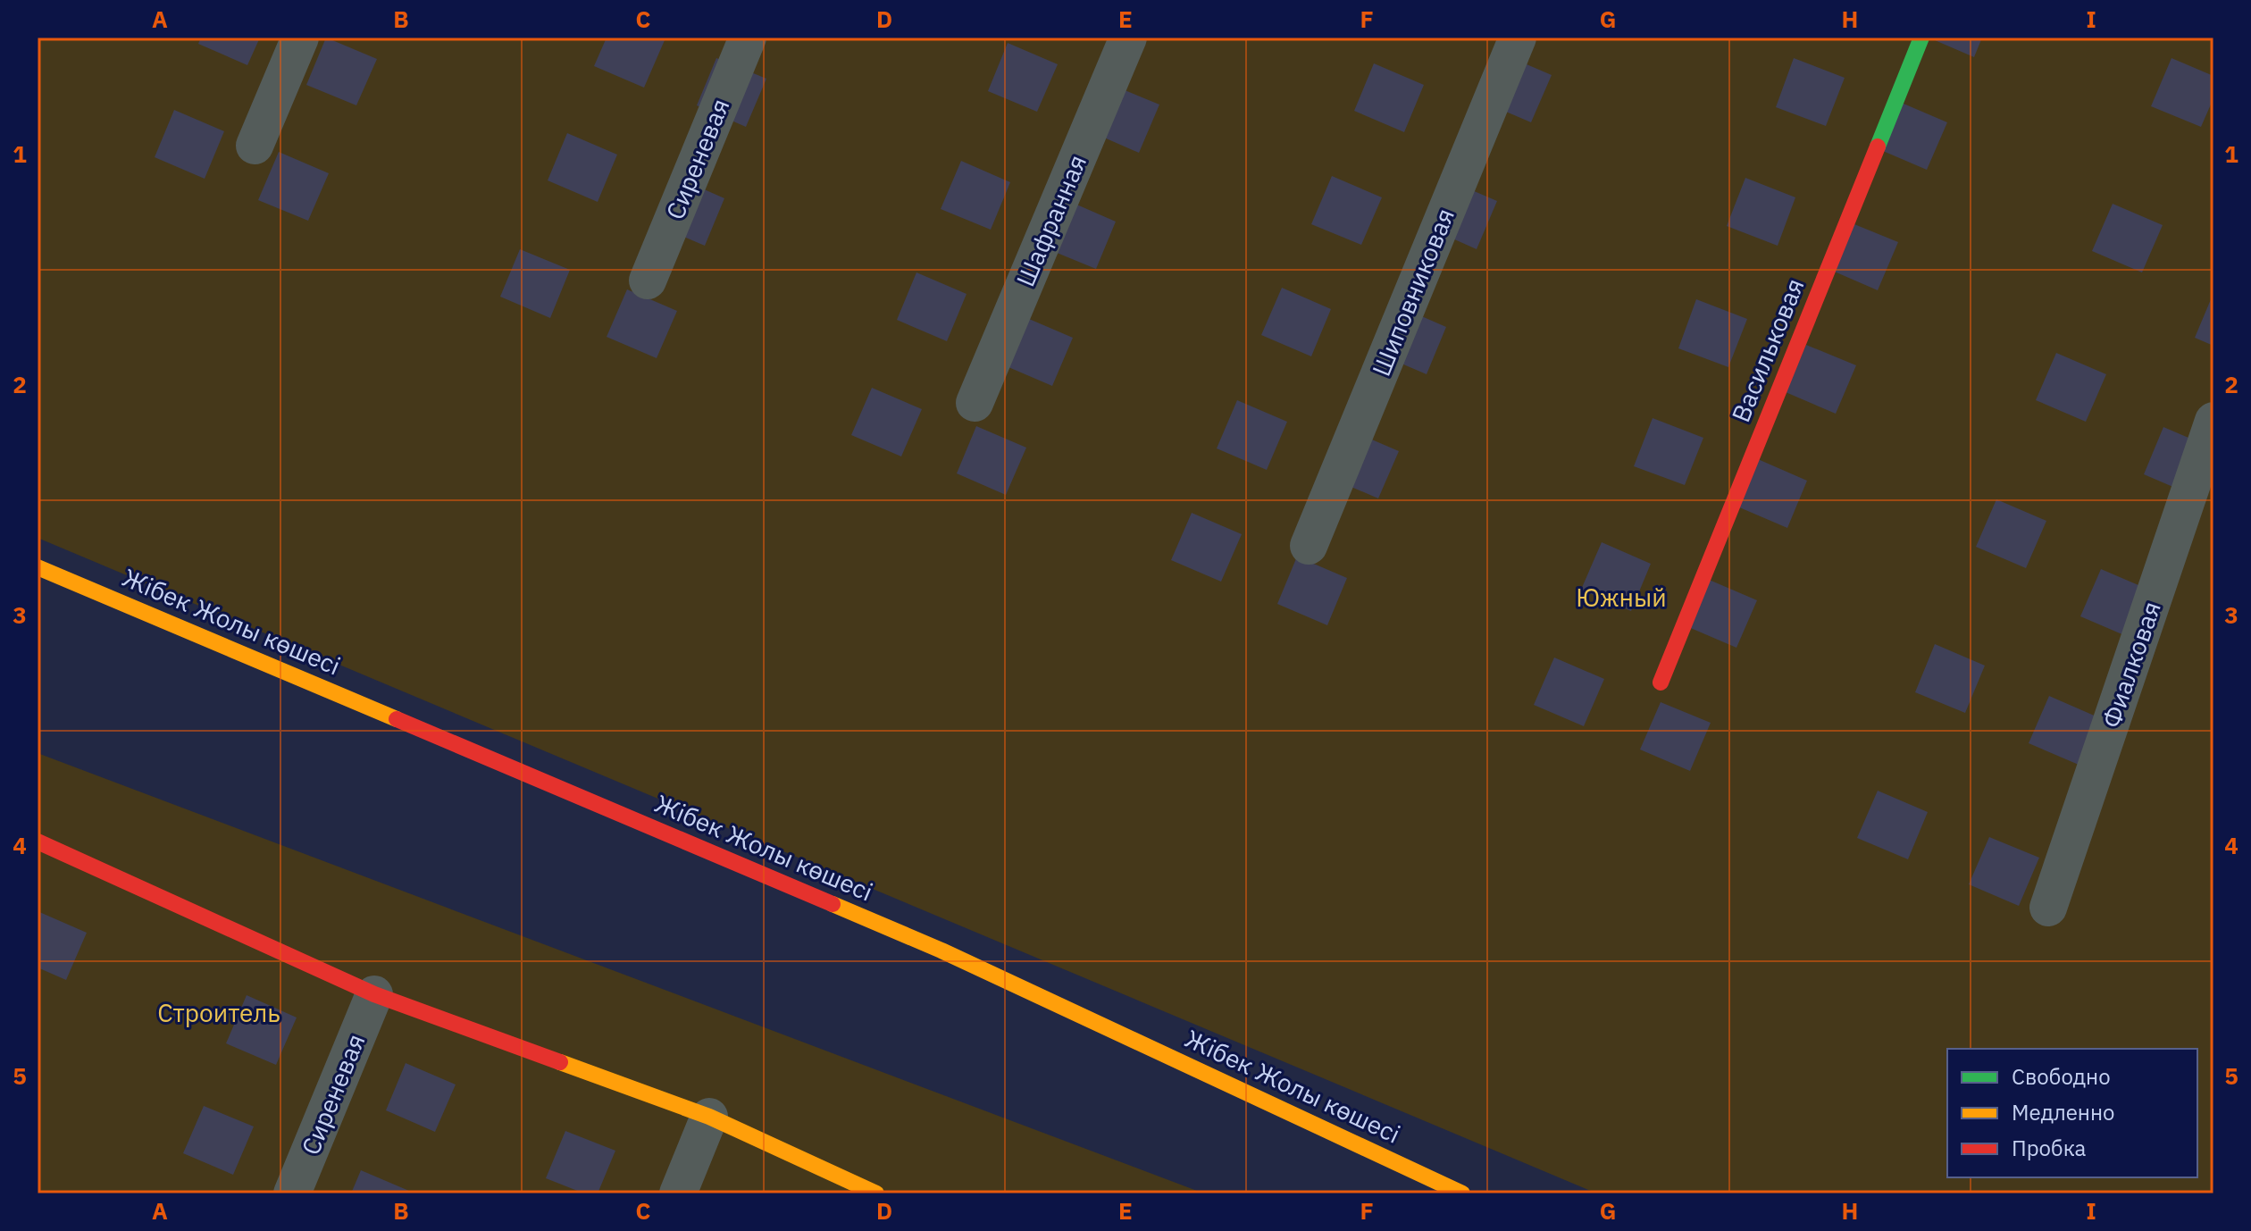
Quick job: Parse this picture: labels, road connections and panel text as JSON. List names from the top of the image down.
{
  "streets": {
    "main road": ["Васильковая", "Жібек Жолы көшесі"],
    "street": [
      "Сиреневая",
      "Шафранная",
      "Шиповниковая",
      "Фиалковая"
    ]
  },
  "parks": ["Южный", "Строитель"],
  "legend": ["Свободно", "Медленно", "Пробка"],
  "grid": {
    "columns": [
      "A",
      "B",
      "C",
      "D",
      "E",
      "F",
      "G",
      "H",
      "I"
    ],
    "rows": [
      "1",
      "2",
      "3",
      "4",
      "5"
    ]
  }
}
